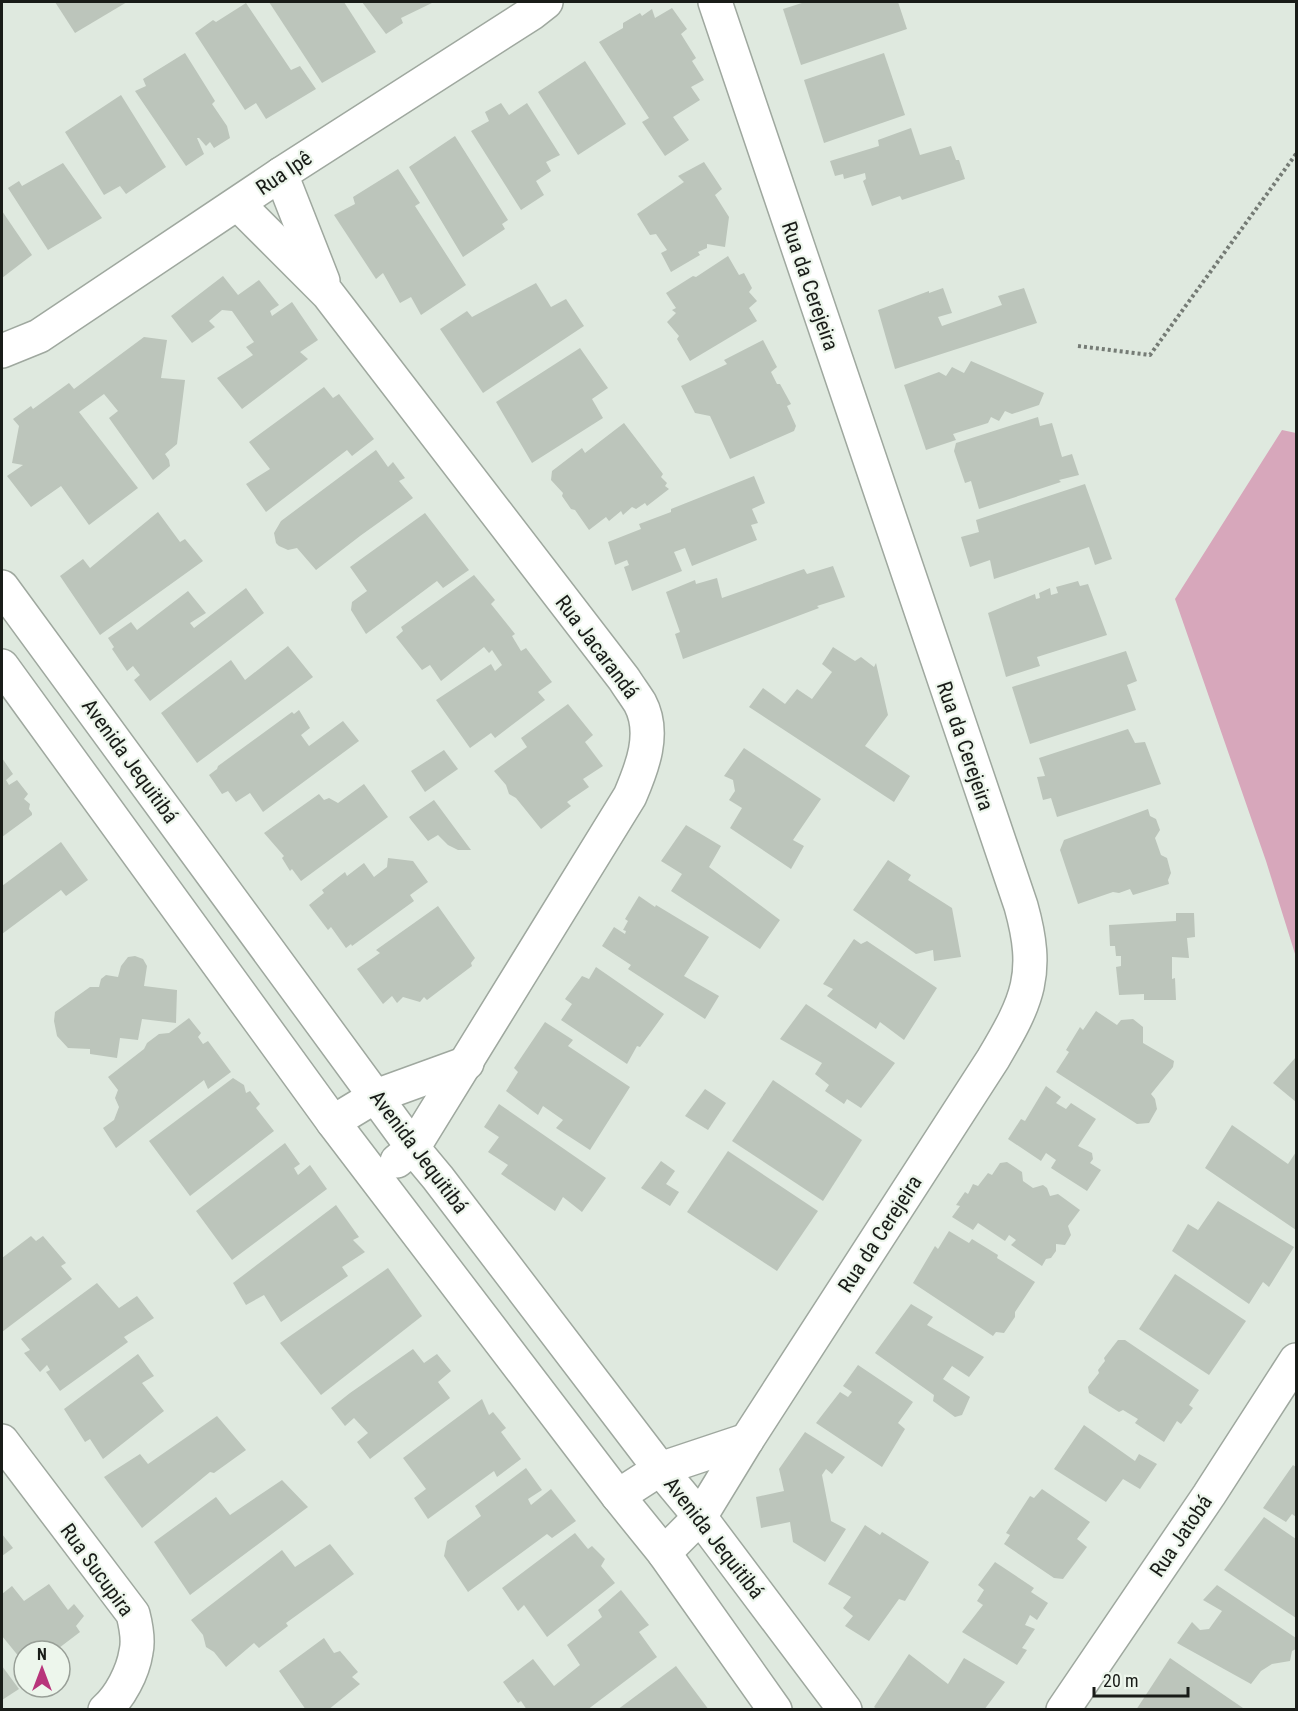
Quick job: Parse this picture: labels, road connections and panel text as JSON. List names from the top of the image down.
{
  "streets": {
    "street": [
      "Rua Ipê",
      "Rua da Cerejeira",
      "Rua Jacarandá",
      "Avenida Jequitibá",
      "Rua Jatobá",
      "Rua Sucupira"
    ]
  },
  "crossings": [
    ["Rua Ipê", "Rua Jacarandá"],
    ["Rua da Cerejeira", "Avenida Jequitibá"],
    ["Rua Jacarandá", "Avenida Jequitibá"]
  ],
  "scale_bar": "20 m",
  "north": "top"
}
